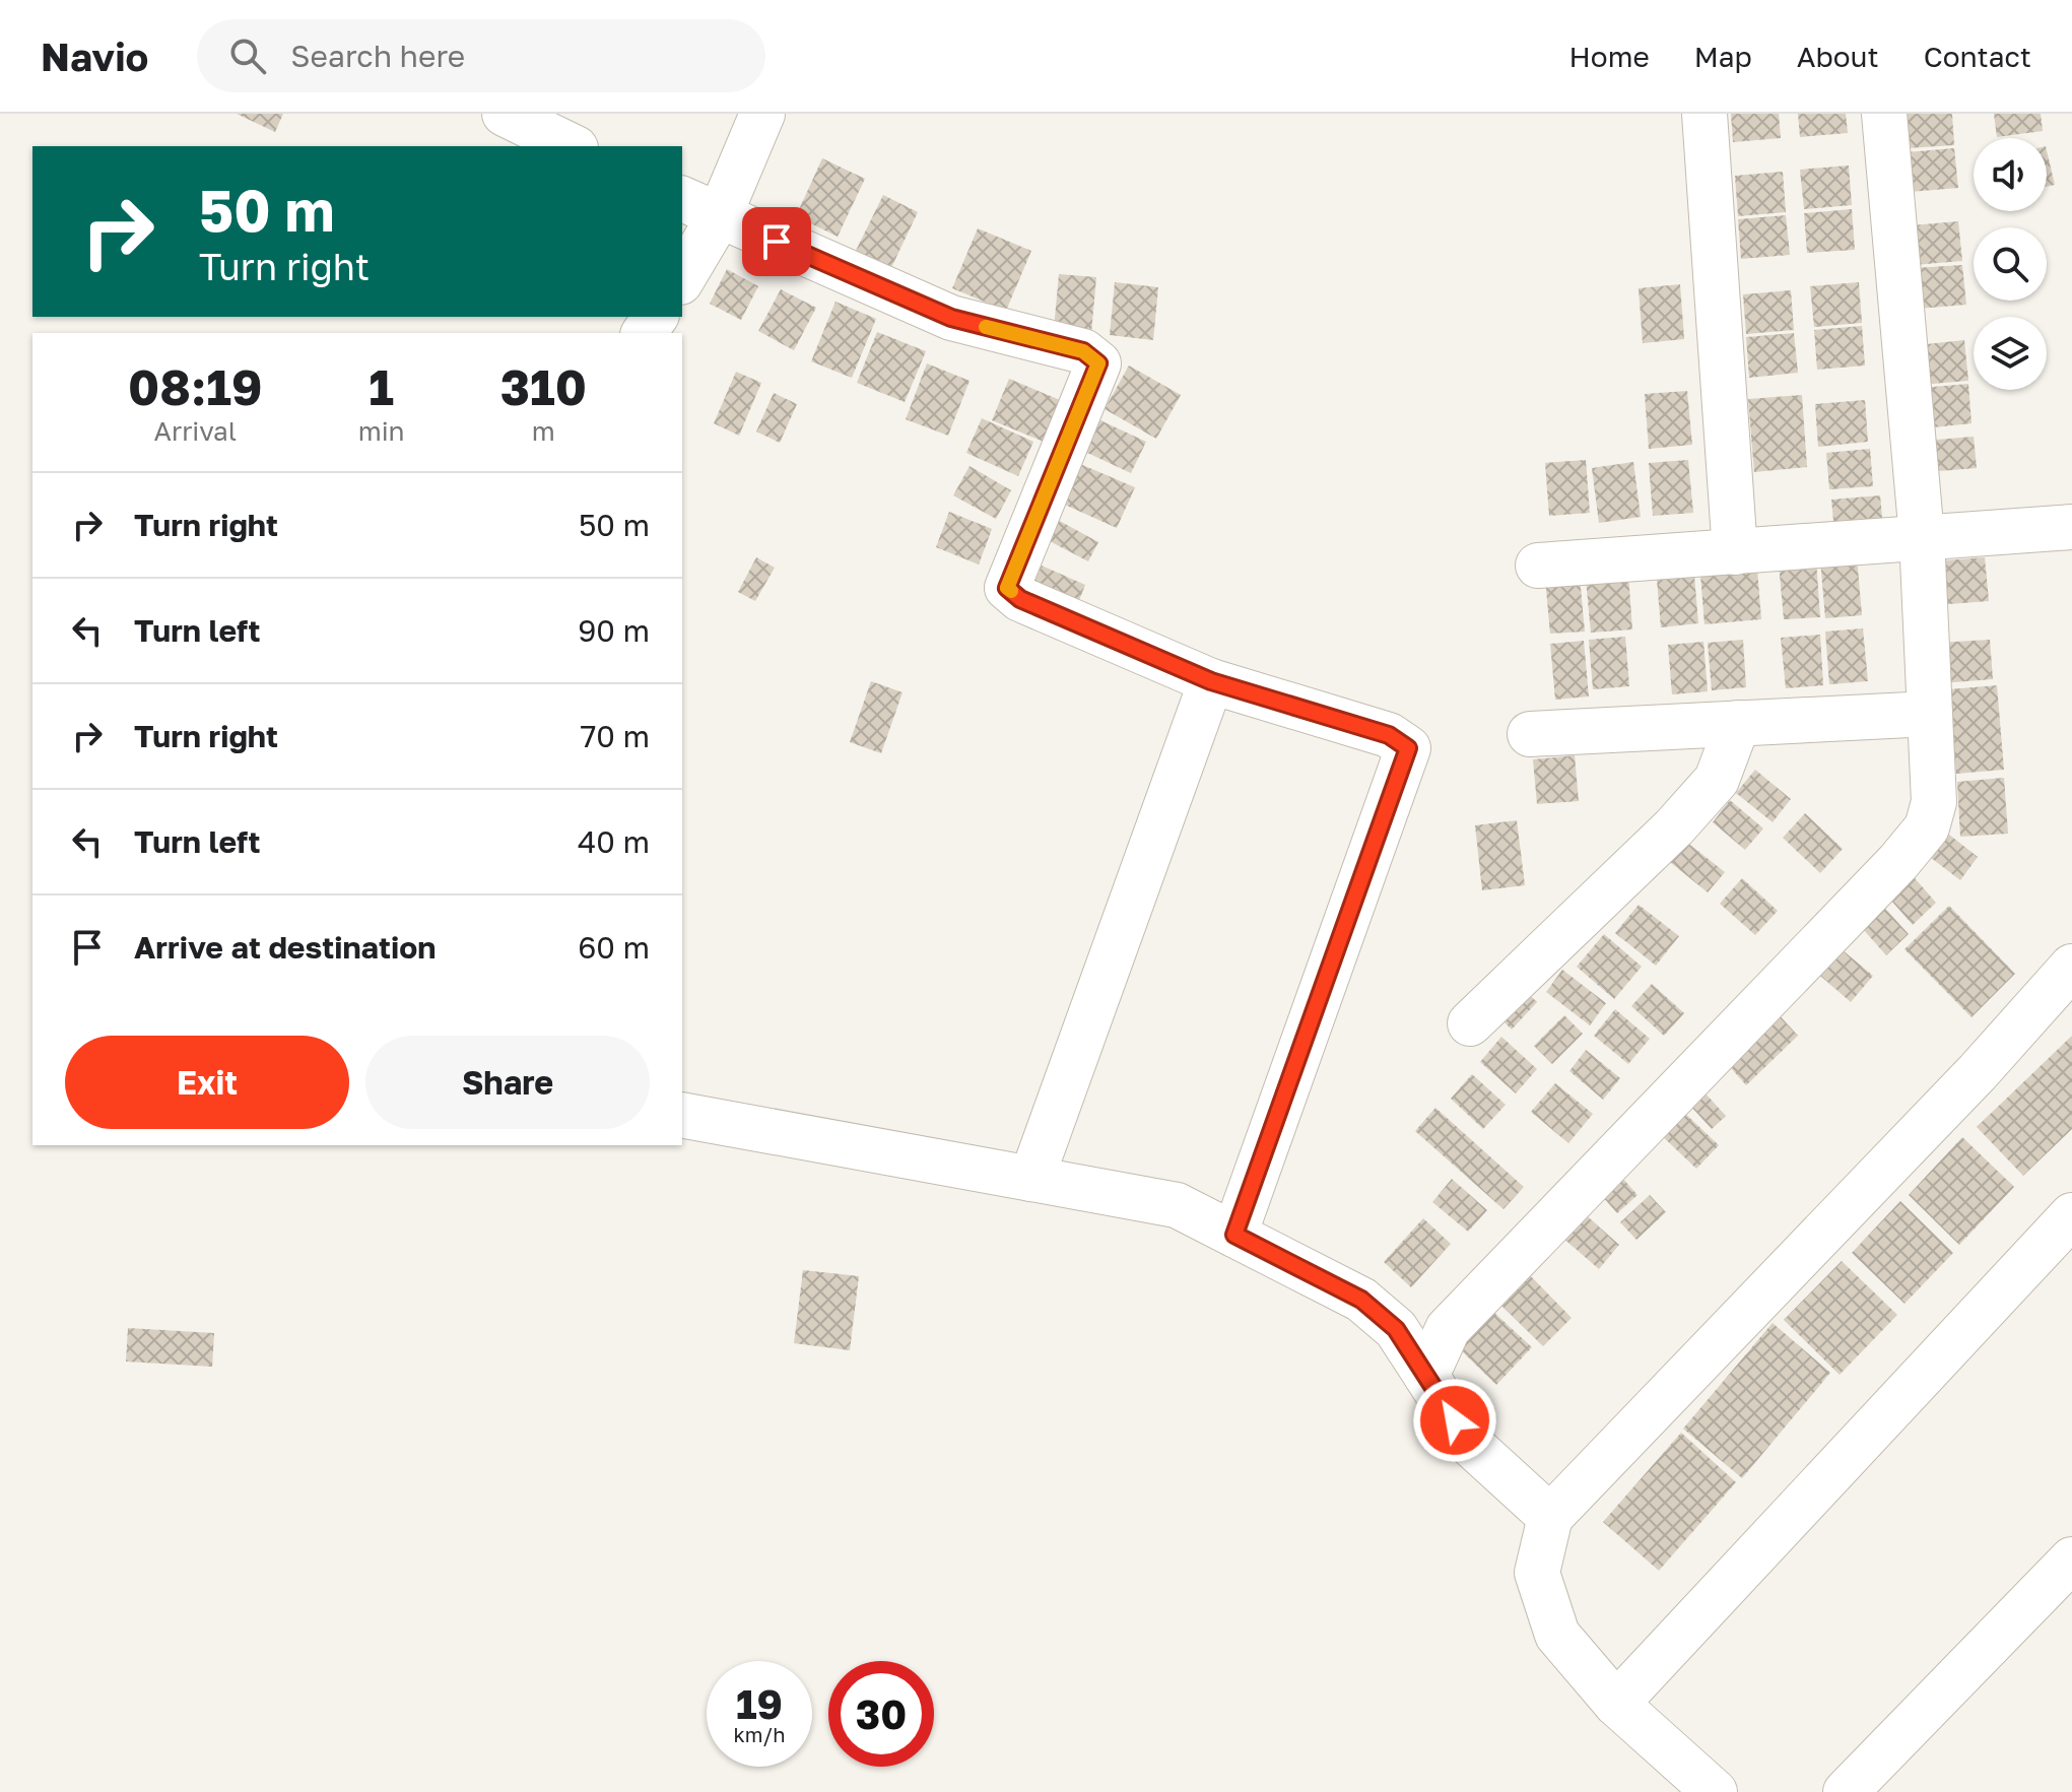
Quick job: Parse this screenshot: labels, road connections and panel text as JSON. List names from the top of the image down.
{
  "page": {
    "header": "Navio",
    "search": "Search here",
    "nav": [
      "Home",
      "Map",
      "About",
      "Contact"
    ],
    "turn": ["50 m", "Turn right"],
    "eta": [
      "08:19",
      "Arrival",
      "1",
      "min",
      "310",
      "m"
    ],
    "list": [
      {
        "name": "Turn right",
        "value": "50 m"
      },
      {
        "name": "Turn left",
        "value": "90 m"
      },
      {
        "name": "Turn right",
        "value": "70 m"
      },
      {
        "name": "Turn left",
        "value": "40 m"
      },
      {
        "name": "Arrive at destination",
        "value": "60 m"
      }
    ],
    "buttons": ["Exit", "Share"],
    "speed": "19 km/h",
    "limit": "30"
  }
}
